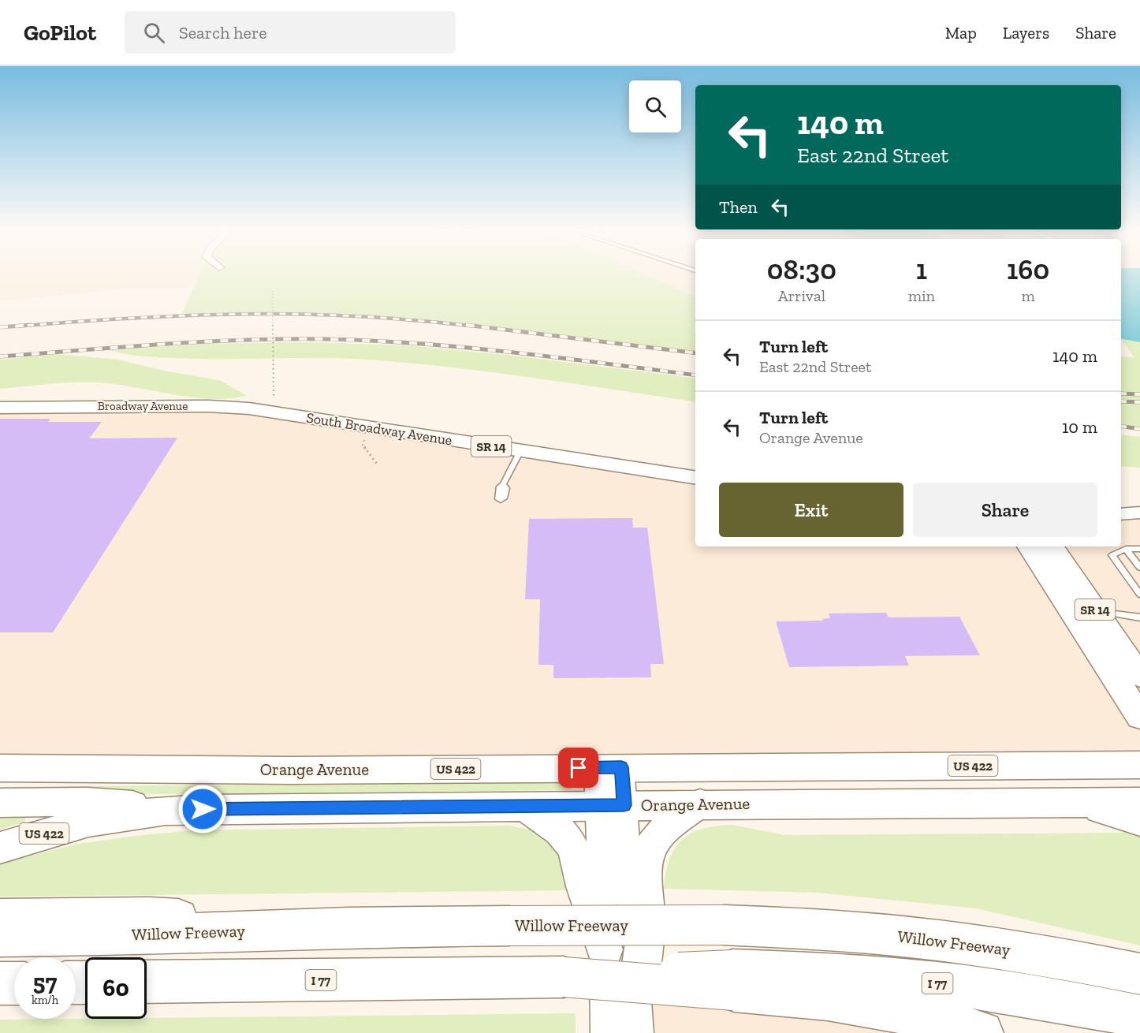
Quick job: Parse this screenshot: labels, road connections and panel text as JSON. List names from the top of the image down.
{
  "streets": {
    "highway": ["Willow Freeway", "I 77"],
    "main road": [
      "Broadway Avenue",
      "South Broadway Avenue",
      "SR 14",
      "US 422",
      "Orange Avenue"
    ]
  },
  "crossings": [
    ["Broadway Avenue", "South Broadway Avenue"]
  ],
  "page": {
    "header": "GoPilot",
    "search": "Search here",
    "nav": ["Map", "Layers", "Share"],
    "turn": ["140 m", "East 22nd Street"],
    "then": "Then",
    "eta": [
      "08:30",
      "Arrival",
      "1",
      "min",
      "160",
      "m"
    ],
    "list": [
      {
        "name": "Turn left",
        "note": "East 22nd Street",
        "value": "140 m"
      },
      {
        "name": "Turn left",
        "note": "Orange Avenue",
        "value": "10 m"
      }
    ],
    "buttons": ["Exit", "Share"],
    "speed": "57 km/h",
    "limit": "60"
  }
}
